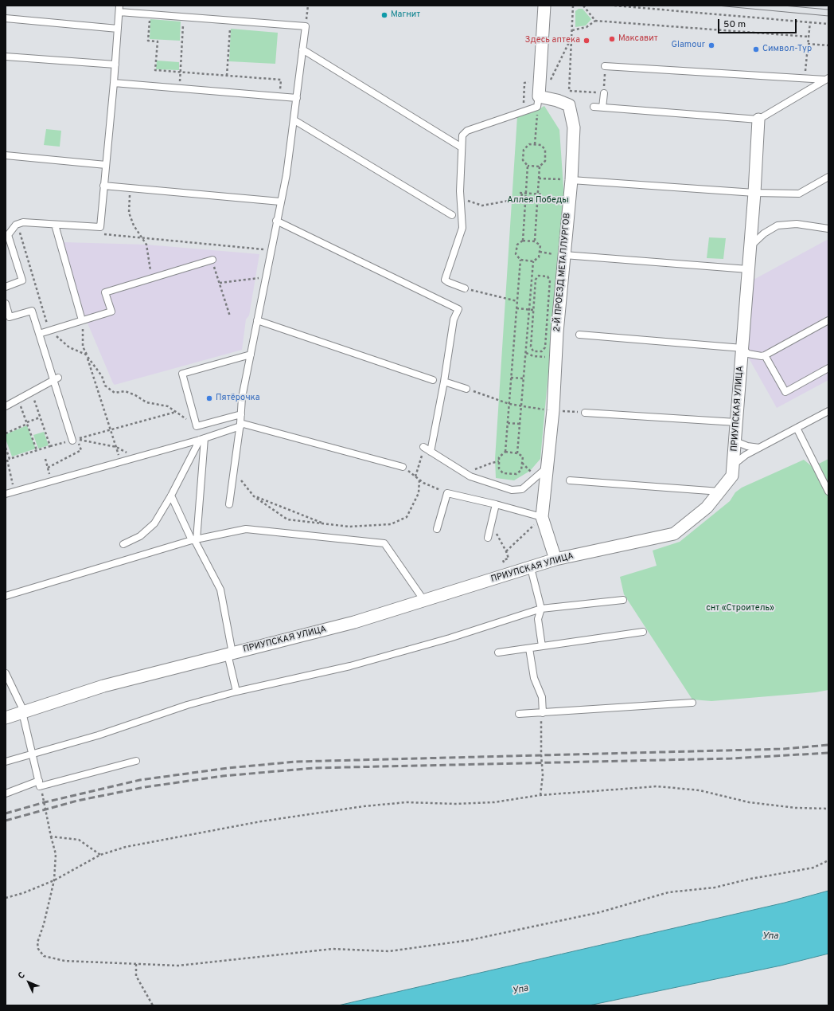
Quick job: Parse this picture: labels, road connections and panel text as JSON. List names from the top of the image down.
{
  "streets": {
    "street": ["2-Й ПРОЕЗД МЕТАЛЛУРГОВ", "ПРИУПСКАЯ УЛИЦА"]
  },
  "crossings": [
    ["2-Й ПРОЕЗД МЕТАЛЛУРГОВ", "ПРИУПСКАЯ УЛИЦА"]
  ],
  "water": ["Упа"],
  "parks": ["Аллея Победы", "снт «Строитель»"],
  "places": [
    "Магнит",
    "Максавит",
    "Здесь аптека",
    "Glamour",
    "Символ-Тур",
    "Пятёрочка"
  ],
  "scale_bar": "50 m",
  "north": "top left"
}
